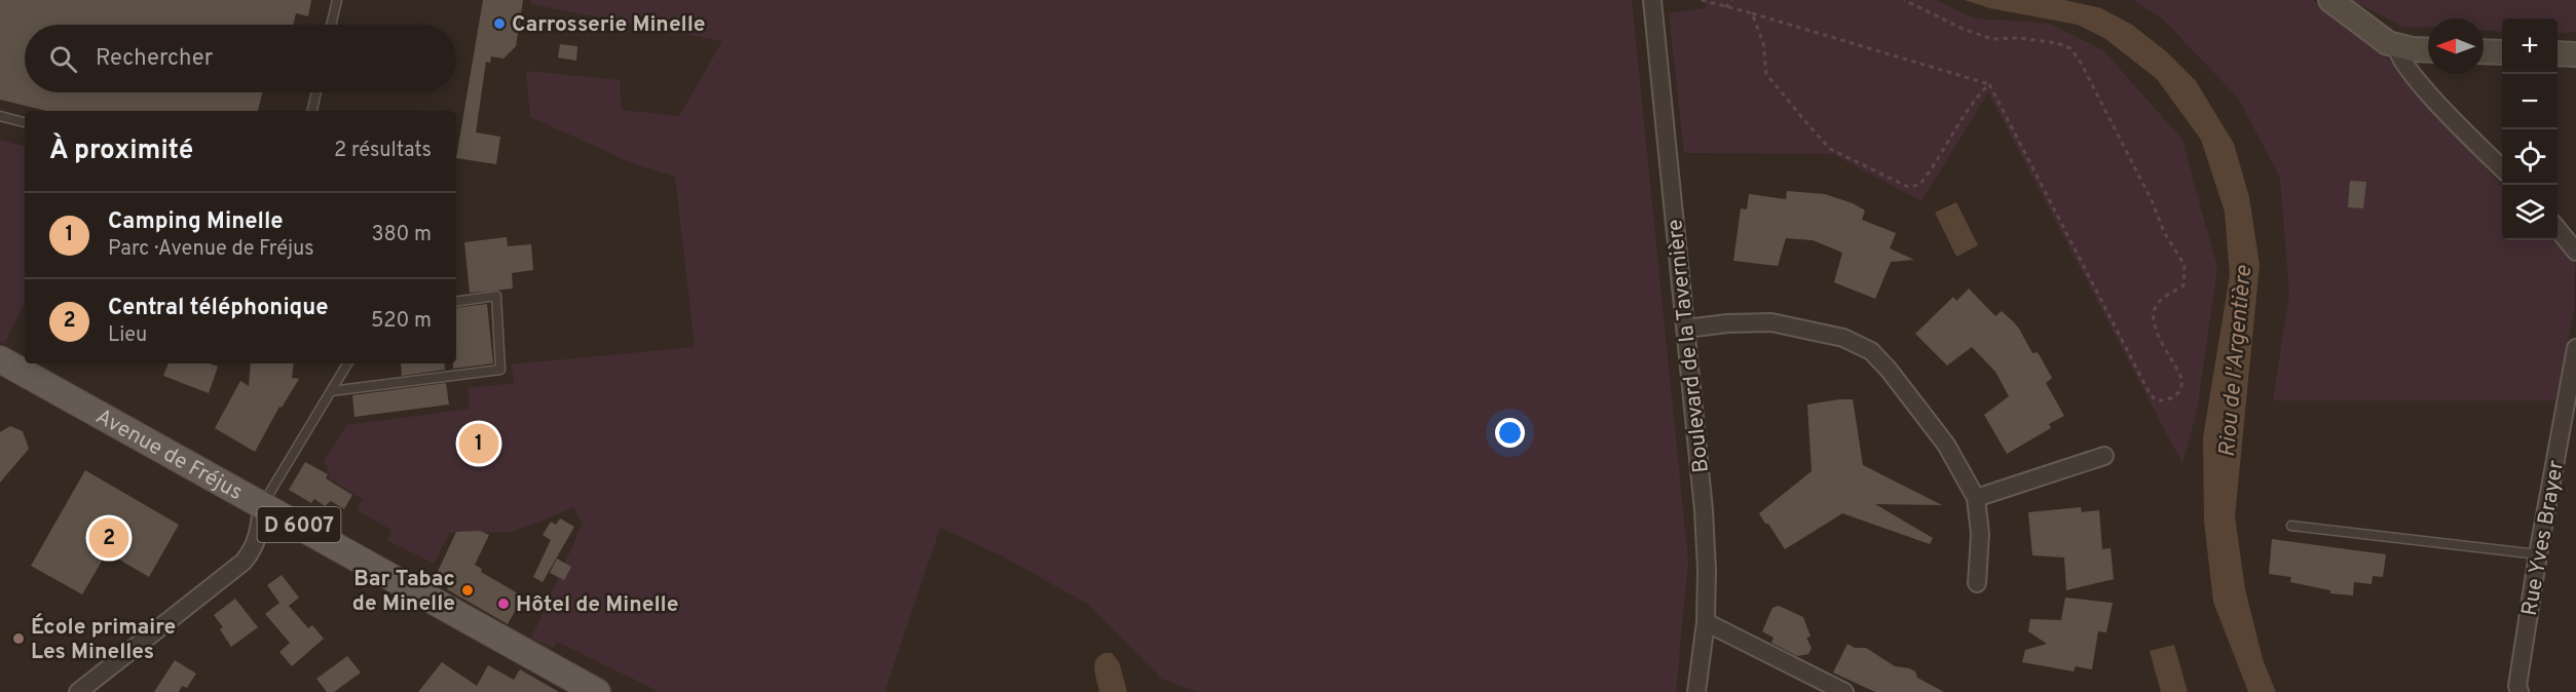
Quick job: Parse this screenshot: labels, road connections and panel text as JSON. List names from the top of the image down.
{
  "streets": {
    "main road": ["Avenue de Fréjus", "D 6007"],
    "street": ["Boulevard de la Tavernière", "Rue Yves Brayer"]
  },
  "water": ["Riou de l'Argentière"],
  "places": [
    "Carrosserie Minelle",
    "Bar Tabac de Minelle",
    "Hôtel de Minelle",
    "École primaire Les Minelles"
  ],
  "north": "left",
  "page": {
    "map_buttons": ["+", "−"],
    "search": "Rechercher",
    "heading": ["À proximité", "2 résultats"],
    "list": [
      {
        "mark": "1",
        "name": "Camping Minelle",
        "note": "Parc · Avenue de Fréjus",
        "value": "380 m"
      },
      {
        "mark": "2",
        "name": "Central téléphonique",
        "note": "Lieu",
        "value": "520 m"
      }
    ],
    "pins": ["1", "2"]
  }
}
